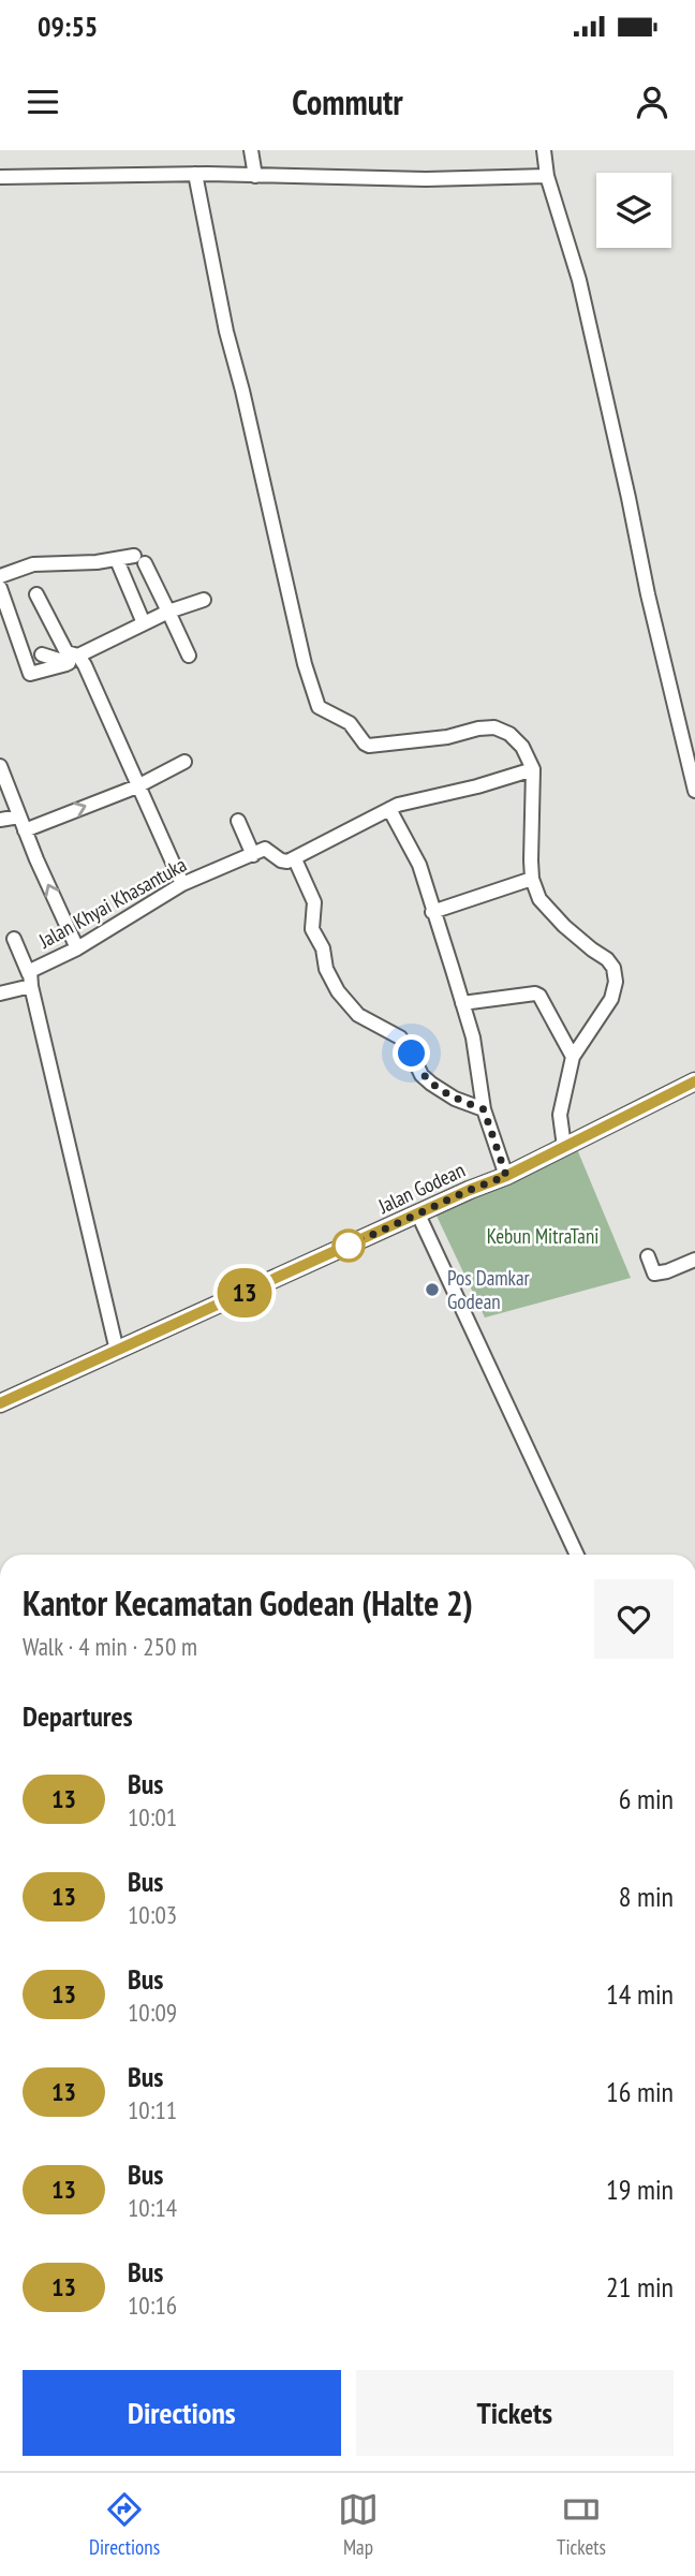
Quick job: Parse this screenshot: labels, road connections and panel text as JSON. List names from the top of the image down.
{
  "streets": {
    "main road": ["Jalan Godean"],
    "street": ["Jalan Khyai Khasantuka"]
  },
  "parks": ["Kebun MitraTani"],
  "places": ["Pos Damkar Godean"],
  "lines": ["bus line 13"],
  "page": {
    "status": "09:55",
    "header": "Commutr",
    "on_map": "13",
    "heading": [
      ["Kantor Kecamatan Godean (Halte 2)", "Walk · 4 min · 250 m"],
      "Departures"
    ],
    "list": [
      {
        "mark": "13",
        "name": "Bus",
        "note": "10:01",
        "value": "6 min"
      },
      {
        "mark": "13",
        "name": "Bus",
        "note": "10:03",
        "value": "8 min"
      },
      {
        "mark": "13",
        "name": "Bus",
        "note": "10:09",
        "value": "14 min"
      },
      {
        "mark": "13",
        "name": "Bus",
        "note": "10:11",
        "value": "16 min"
      },
      {
        "mark": "13",
        "name": "Bus",
        "note": "10:14",
        "value": "19 min"
      },
      {
        "mark": "13",
        "name": "Bus",
        "note": "10:16",
        "value": "21 min"
      }
    ],
    "buttons": ["Directions", "Tickets"],
    "tabs": ["Directions", "Map", "Tickets"]
  }
}
